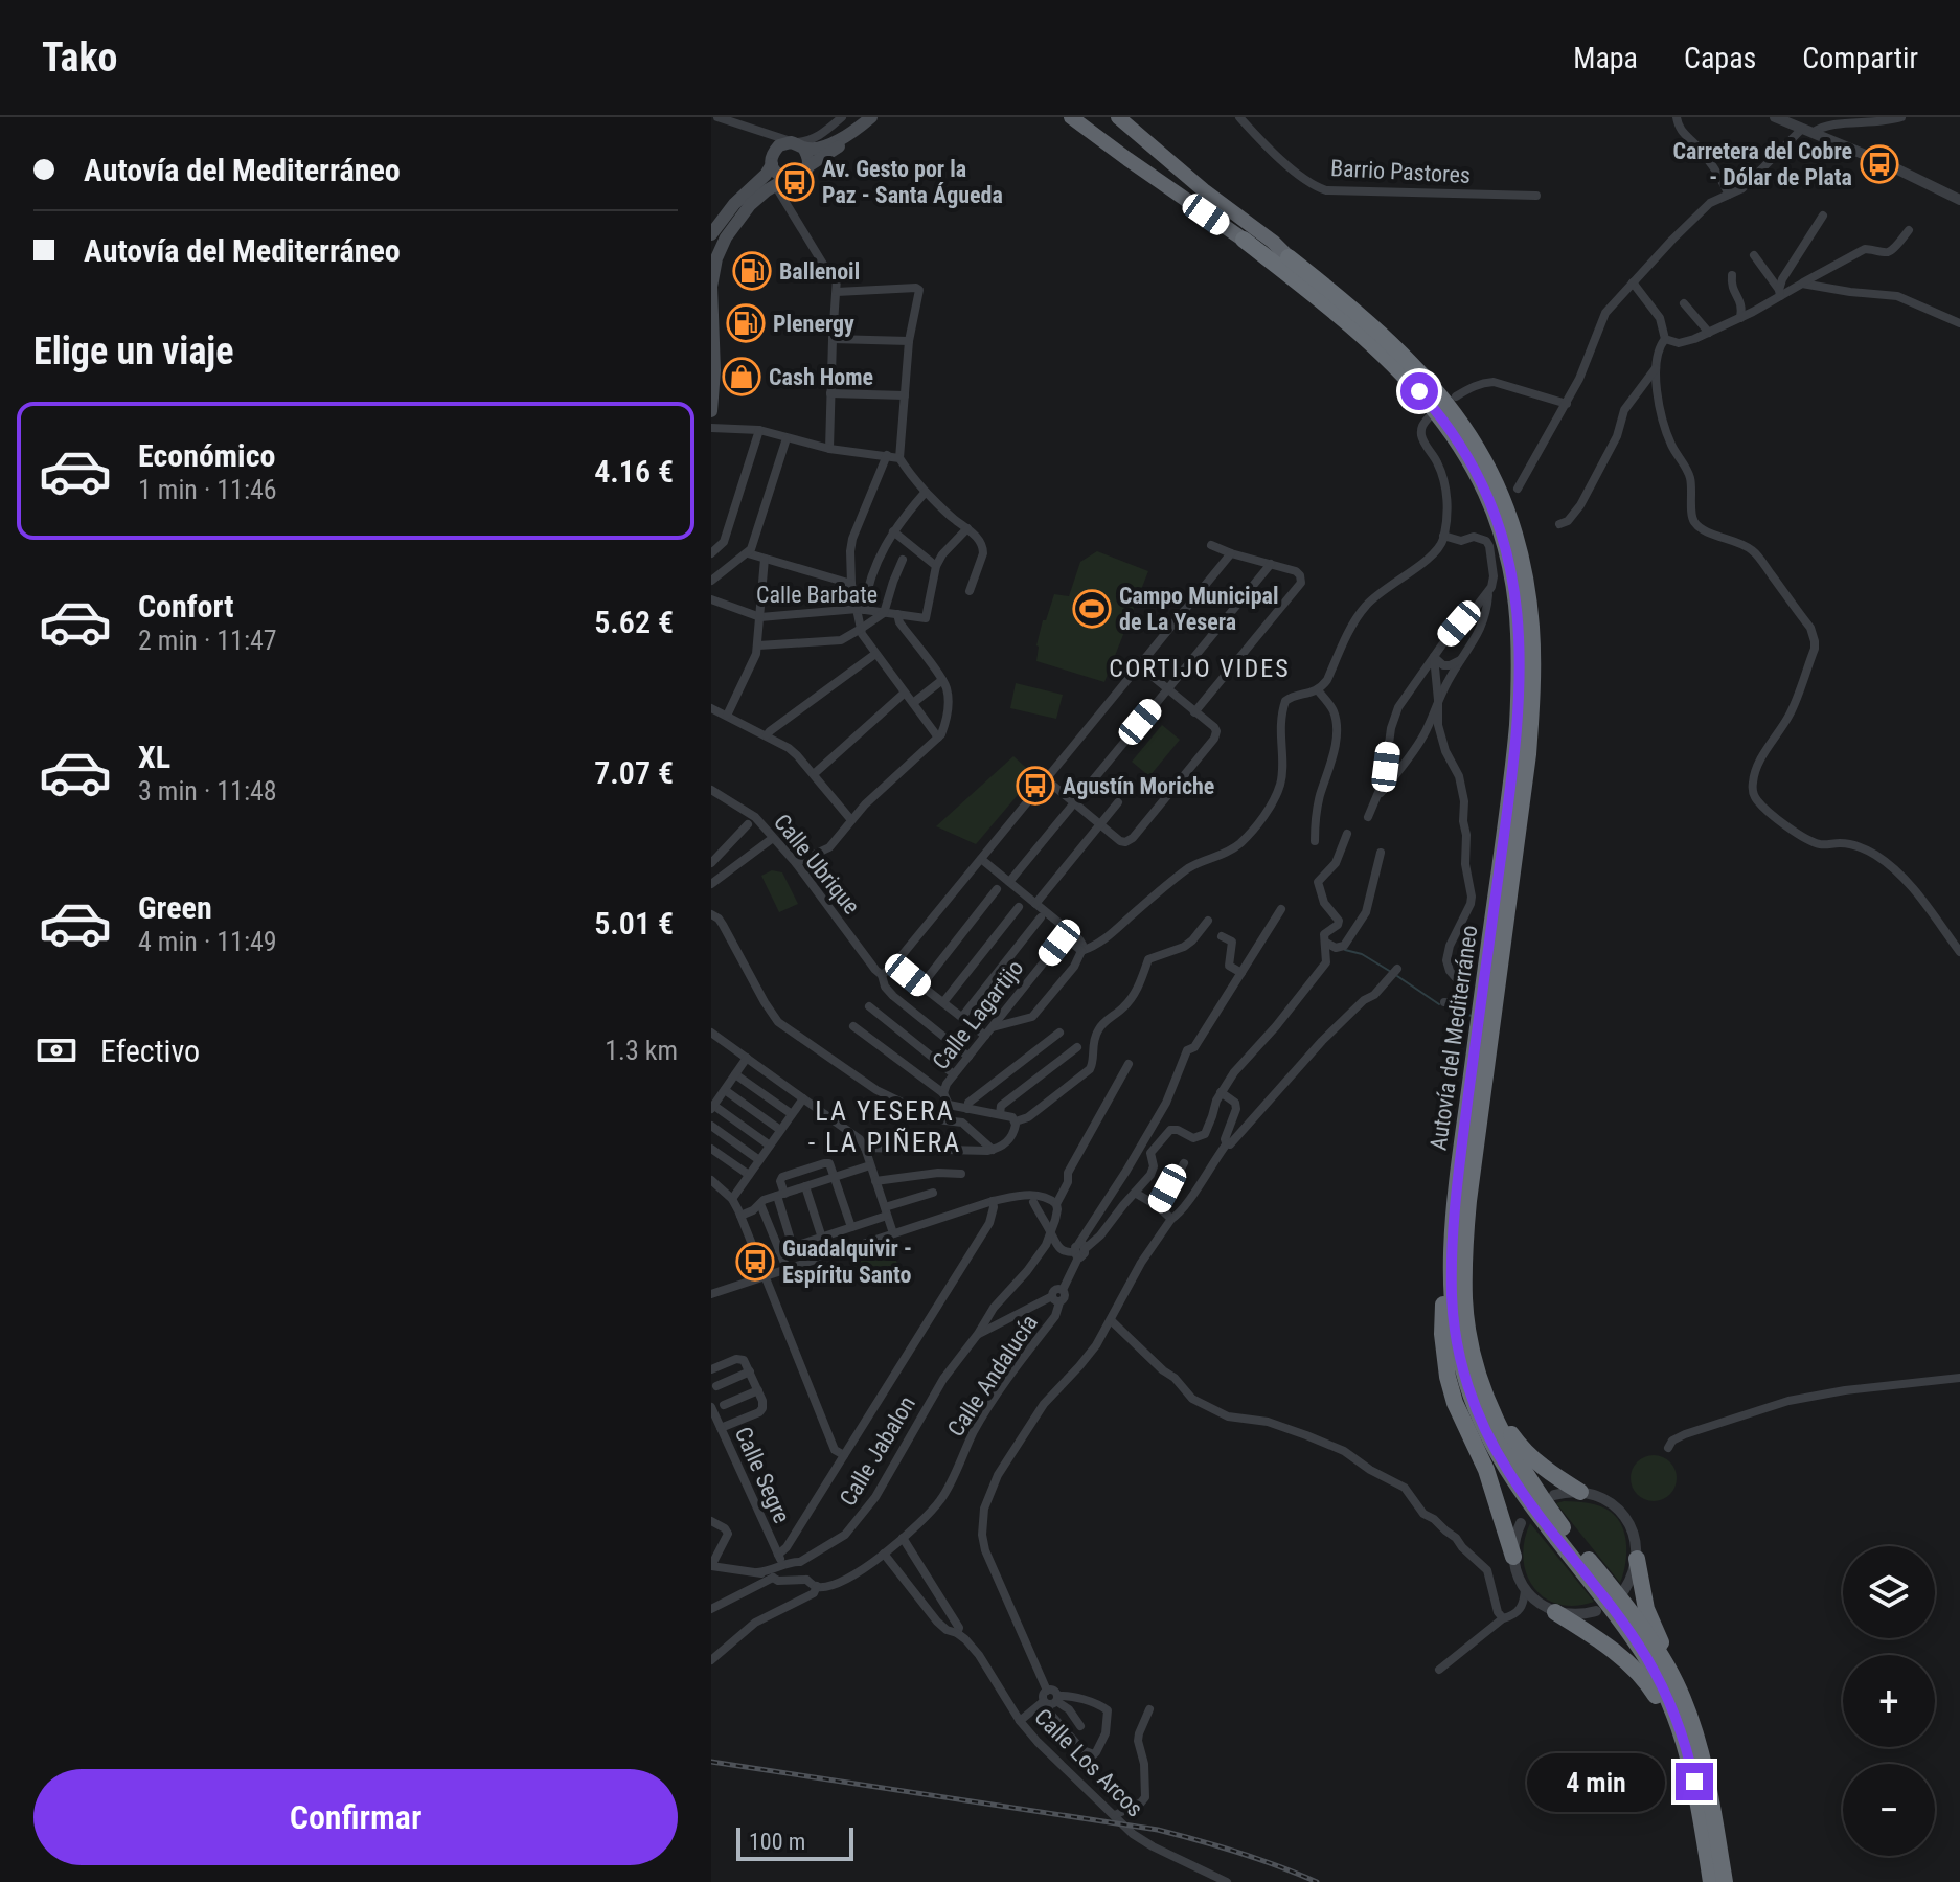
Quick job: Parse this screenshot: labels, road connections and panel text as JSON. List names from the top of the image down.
{
  "streets": {
    "highway": ["Autovía del Mediterráneo"],
    "street": [
      "Barrio Pastores",
      "Calle Barbate",
      "Calle Ubrique",
      "Calle Lagartijo",
      "Calle Andalucía",
      "Calle Jabalon",
      "Calle Segre",
      "Calle Los Arcos"
    ]
  },
  "crossings": [
    ["Calle Ubrique", "Calle Lagartijo"],
    ["Calle Andalucía", "Calle Los Arcos"],
    ["Calle Jabalon", "Calle Segre"]
  ],
  "districts": ["CORTIJO VIDES", "LA YESERA - LA PIÑERA"],
  "places": {
    "bus stop": [
      "Carretera del Cobre - Dólar de Plata",
      "Av. Gesto por la Paz - Santa Águeda",
      "Agustín Moriche",
      "Guadalquivir - Espíritu Santo"
    ],
    "fuel station": ["Ballenoil", "Plenergy"],
    "shop": ["Cash Home"],
    "sports": ["Campo Municipal de La Yesera"]
  },
  "scale_bar": "100 m",
  "page": {
    "header": "Tako",
    "nav": ["Mapa", "Capas", "Compartir"],
    "banner": ["Autovía del Mediterráneo", "Autovía del Mediterráneo"],
    "heading": "Elige un viaje",
    "list": [
      {
        "name": "Económico",
        "note": "1 min · 11:46",
        "value": "4.16 €"
      },
      {
        "name": "Confort",
        "note": "2 min · 11:47",
        "value": "5.62 €"
      },
      {
        "name": "XL",
        "note": "3 min · 11:48",
        "value": "7.07 €"
      },
      {
        "name": "Green",
        "note": "4 min · 11:49",
        "value": "5.01 €"
      }
    ],
    "pay": ["Efectivo", "1.3 km"],
    "map_buttons": ["+", "−"],
    "buttons": "Confirmar",
    "bubble": "4 min",
    "scale": "100 m"
  }
}
